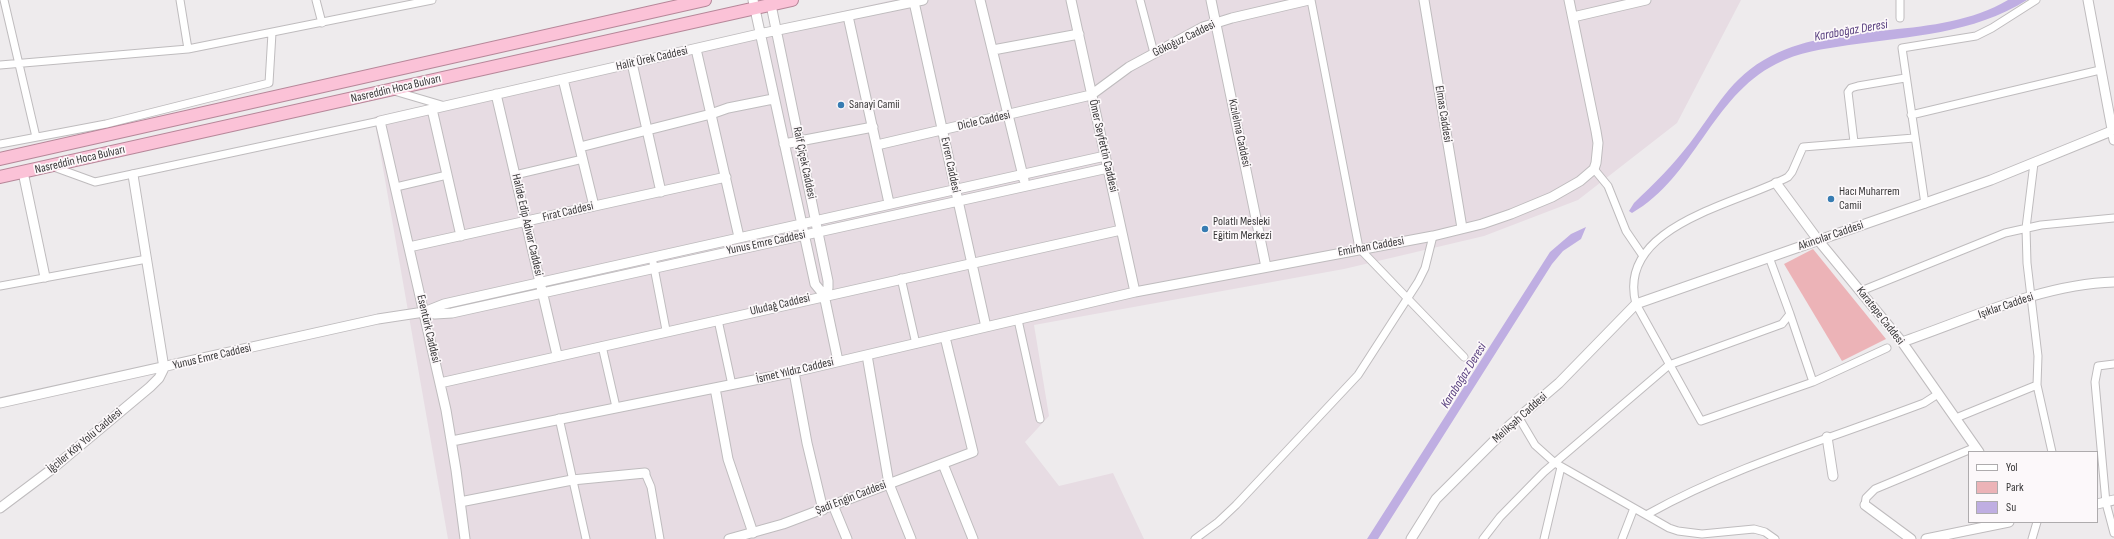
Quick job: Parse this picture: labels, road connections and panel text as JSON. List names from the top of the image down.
{
  "streets": {
    "highway": ["Nasreddin Hoca Bulvarı"],
    "street": [
      "Gökoğuz Caddesi",
      "Halit Ürek Caddesi",
      "Elmas Caddesi",
      "Dicle Caddesi",
      "Kızılelma Caddesi",
      "Ömer Seyfettin Caddesi",
      "Raif Çiçek Caddesi",
      "Evren Caddesi",
      "Fırat Caddesi",
      "Halide Edip Adıvar Caddesi",
      "Akıncılar Caddesi",
      "Yunus Emre Caddesi",
      "Emirhan Caddesi",
      "Uludağ Caddesi",
      "Işıklar Caddesi",
      "Karatepe Caddesi",
      "Esentürk Caddesi",
      "İsmet Yıldız Caddesi",
      "Melikşah Caddesi",
      "İğciler Köy Yolu Caddesi",
      "Şadi Engin Caddesi"
    ]
  },
  "crossings": [
    ["Gökoğuz Caddesi", "Dicle Caddesi"],
    ["Gökoğuz Caddesi", "Kızılelma Caddesi"],
    ["Gökoğuz Caddesi", "Ömer Seyfettin Caddesi"],
    ["Halit Ürek Caddesi", "Raif Çiçek Caddesi"],
    ["Halit Ürek Caddesi", "Evren Caddesi"],
    ["Halit Ürek Caddesi", "Halide Edip Adıvar Caddesi"],
    ["Halit Ürek Caddesi", "Esentürk Caddesi"],
    ["Nasreddin Hoca Bulvarı", "Raif Çiçek Caddesi"],
    ["Elmas Caddesi", "Emirhan Caddesi"],
    ["Dicle Caddesi", "Ömer Seyfettin Caddesi"],
    ["Dicle Caddesi", "Evren Caddesi"],
    ["Kızılelma Caddesi", "Emirhan Caddesi"],
    ["Ömer Seyfettin Caddesi", "Yunus Emre Caddesi"],
    ["Ömer Seyfettin Caddesi", "Emirhan Caddesi"],
    ["Ömer Seyfettin Caddesi", "Uludağ Caddesi"],
    ["Ömer Seyfettin Caddesi", "İsmet Yıldız Caddesi"],
    ["Raif Çiçek Caddesi", "Yunus Emre Caddesi"],
    ["Raif Çiçek Caddesi", "Uludağ Caddesi"],
    ["Raif Çiçek Caddesi", "İsmet Yıldız Caddesi"],
    ["Evren Caddesi", "Yunus Emre Caddesi"],
    ["Evren Caddesi", "Uludağ Caddesi"],
    ["Evren Caddesi", "İsmet Yıldız Caddesi"],
    ["Fırat Caddesi", "Halide Edip Adıvar Caddesi"],
    ["Fırat Caddesi", "Esentürk Caddesi"],
    ["Halide Edip Adıvar Caddesi", "Yunus Emre Caddesi"],
    ["Halide Edip Adıvar Caddesi", "Uludağ Caddesi"],
    ["Akıncılar Caddesi", "Karatepe Caddesi"],
    ["Akıncılar Caddesi", "Melikşah Caddesi"],
    ["Yunus Emre Caddesi", "Esentürk Caddesi"],
    ["Yunus Emre Caddesi", "İğciler Köy Yolu Caddesi"],
    ["Emirhan Caddesi", "İsmet Yıldız Caddesi"],
    ["Uludağ Caddesi", "Esentürk Caddesi"],
    ["Işıklar Caddesi", "Karatepe Caddesi"],
    ["Esentürk Caddesi", "İsmet Yıldız Caddesi"],
    ["İsmet Yıldız Caddesi", "Şadi Engin Caddesi"]
  ],
  "water": ["Karaboğaz Deresi"],
  "places": ["Sanayi Camii", "Hacı Muharrem Camii", "Polatlı Mesleki Eğitim Merkezi"],
  "legend": ["Yol", "Park", "Su"]
}
